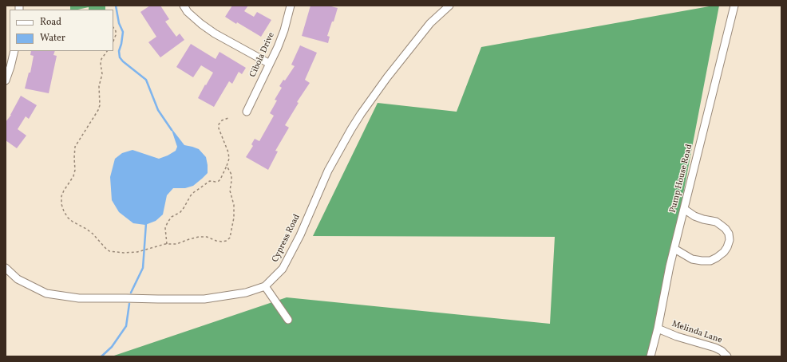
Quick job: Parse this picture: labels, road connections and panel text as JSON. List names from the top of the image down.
{
  "streets": {
    "street": [
      "Cibola Drive",
      "Pump House Road",
      "Cypress Road",
      "Melinda Lane"
    ]
  },
  "crossings": [
    ["Pump House Road", "Melinda Lane"]
  ],
  "legend": ["Road", "Water"]
}
